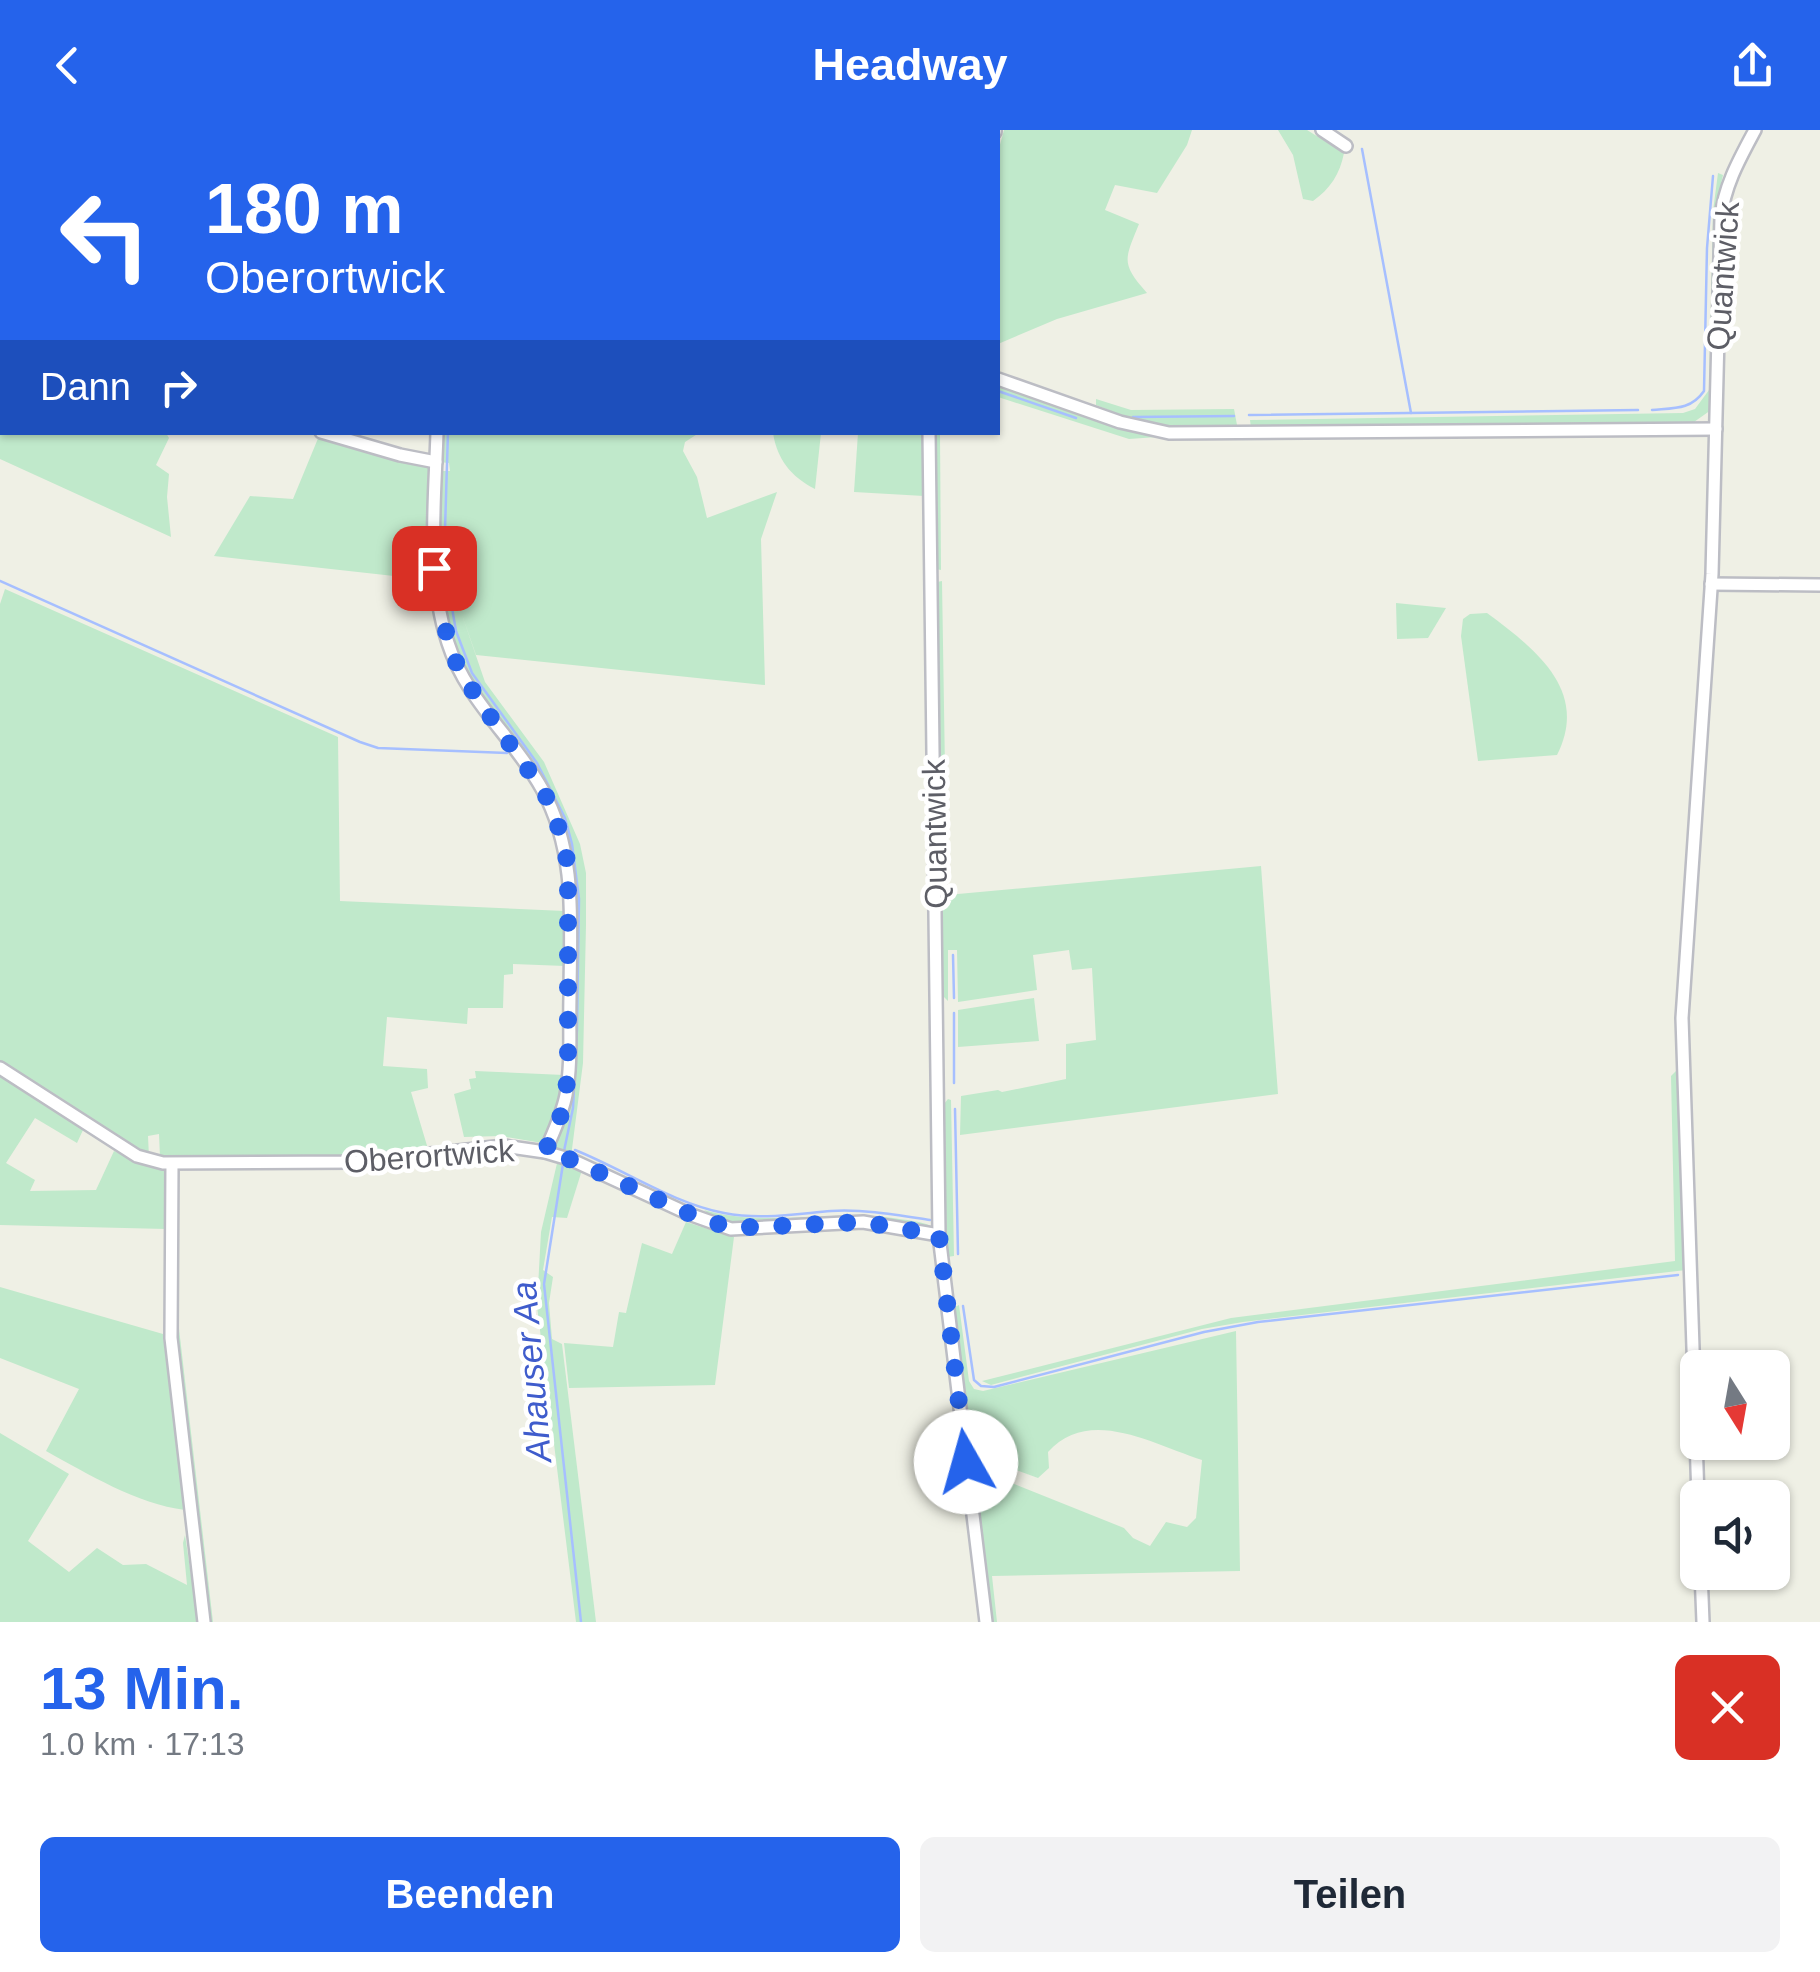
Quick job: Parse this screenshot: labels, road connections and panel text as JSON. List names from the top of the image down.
{
  "streets": {
    "street": ["Quantwick", "Oberortwick"]
  },
  "crossings": [
    ["Quantwick", "Oberortwick"]
  ],
  "water": ["Ahauser Aa"],
  "north": "bottom",
  "page": {
    "header": "Headway",
    "turn": ["180 m", "Oberortwick"],
    "then": "Dann",
    "heading": ["13 Min.", "1.0 km · 17:13"],
    "buttons": ["Beenden", "Teilen"]
  }
}
